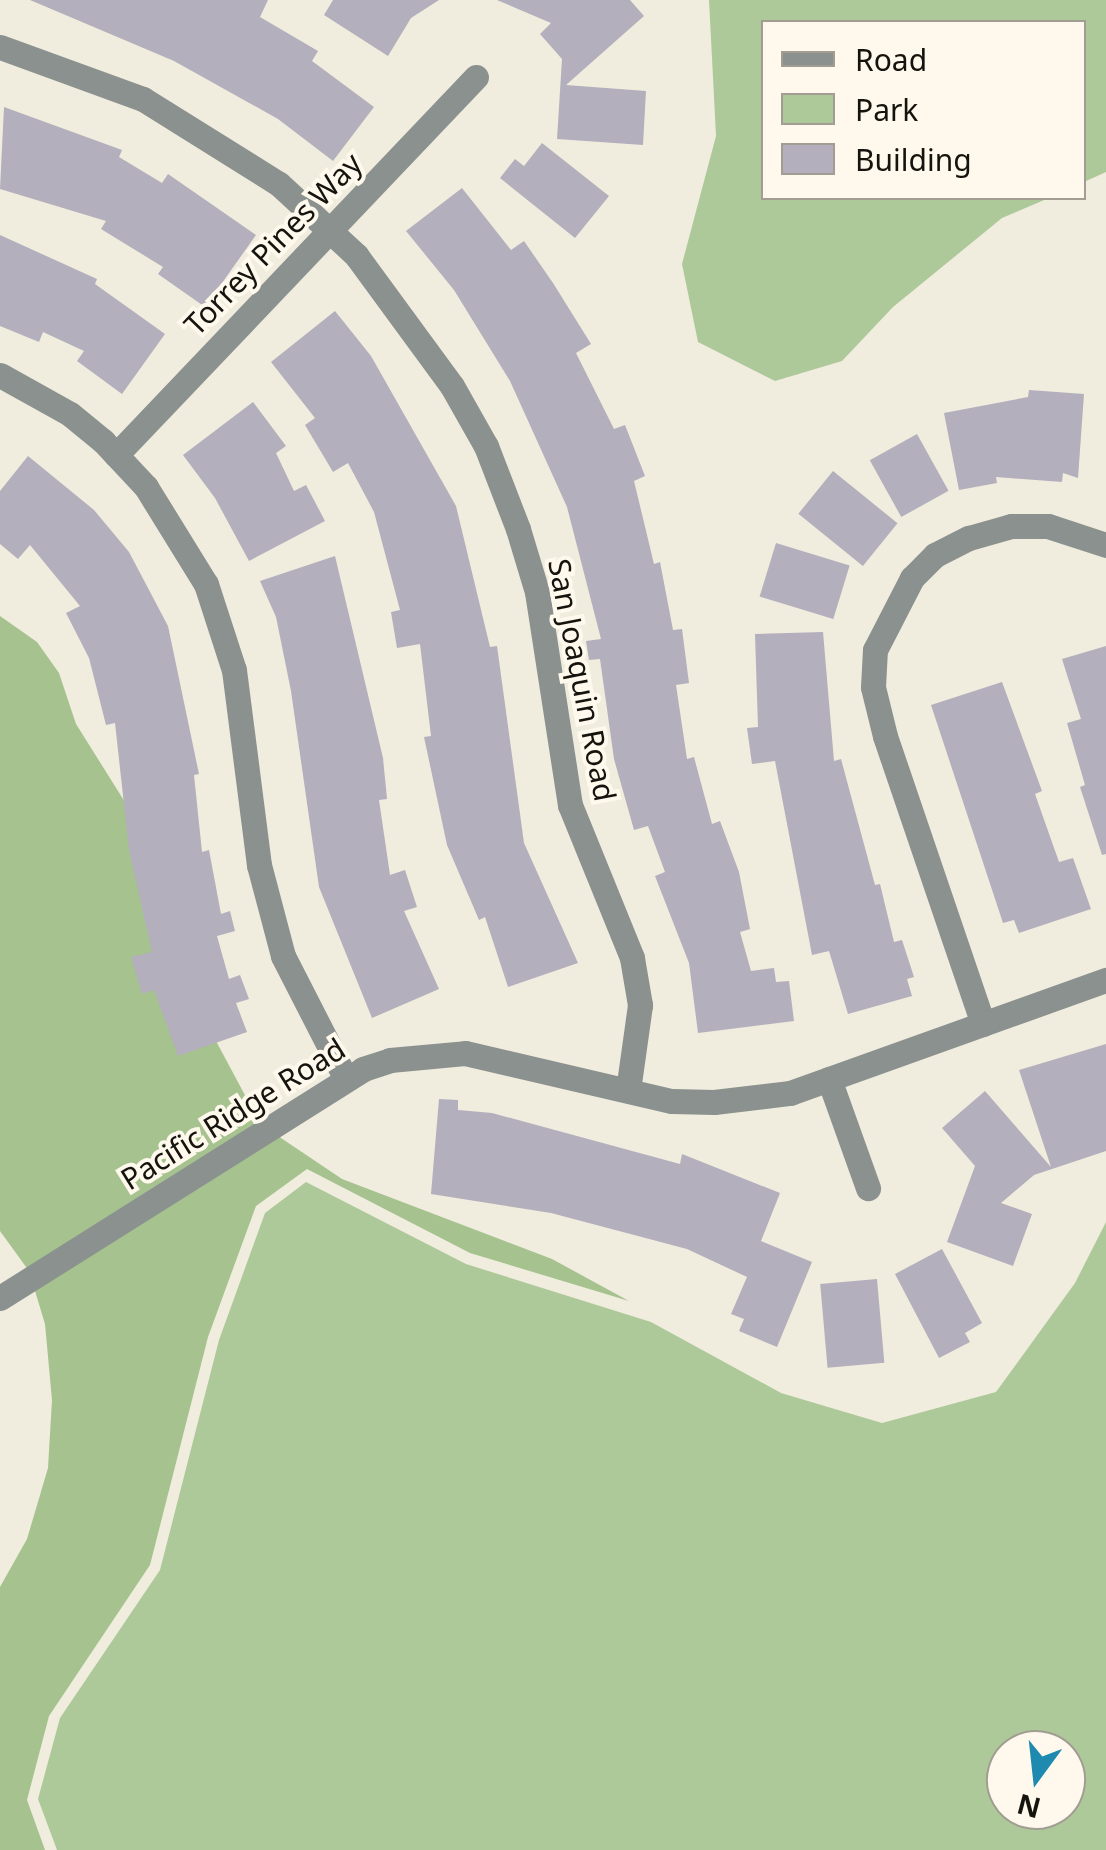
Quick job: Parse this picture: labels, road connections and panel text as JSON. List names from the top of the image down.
{
  "streets": {
    "street": ["Torrey Pines Way", "San Joaquin Road", "Pacific Ridge Road"]
  },
  "crossings": [
    ["Torrey Pines Way", "San Joaquin Road"],
    ["San Joaquin Road", "Pacific Ridge Road"]
  ],
  "legend": ["Road", "Park", "Building"],
  "north": "bottom"
}
